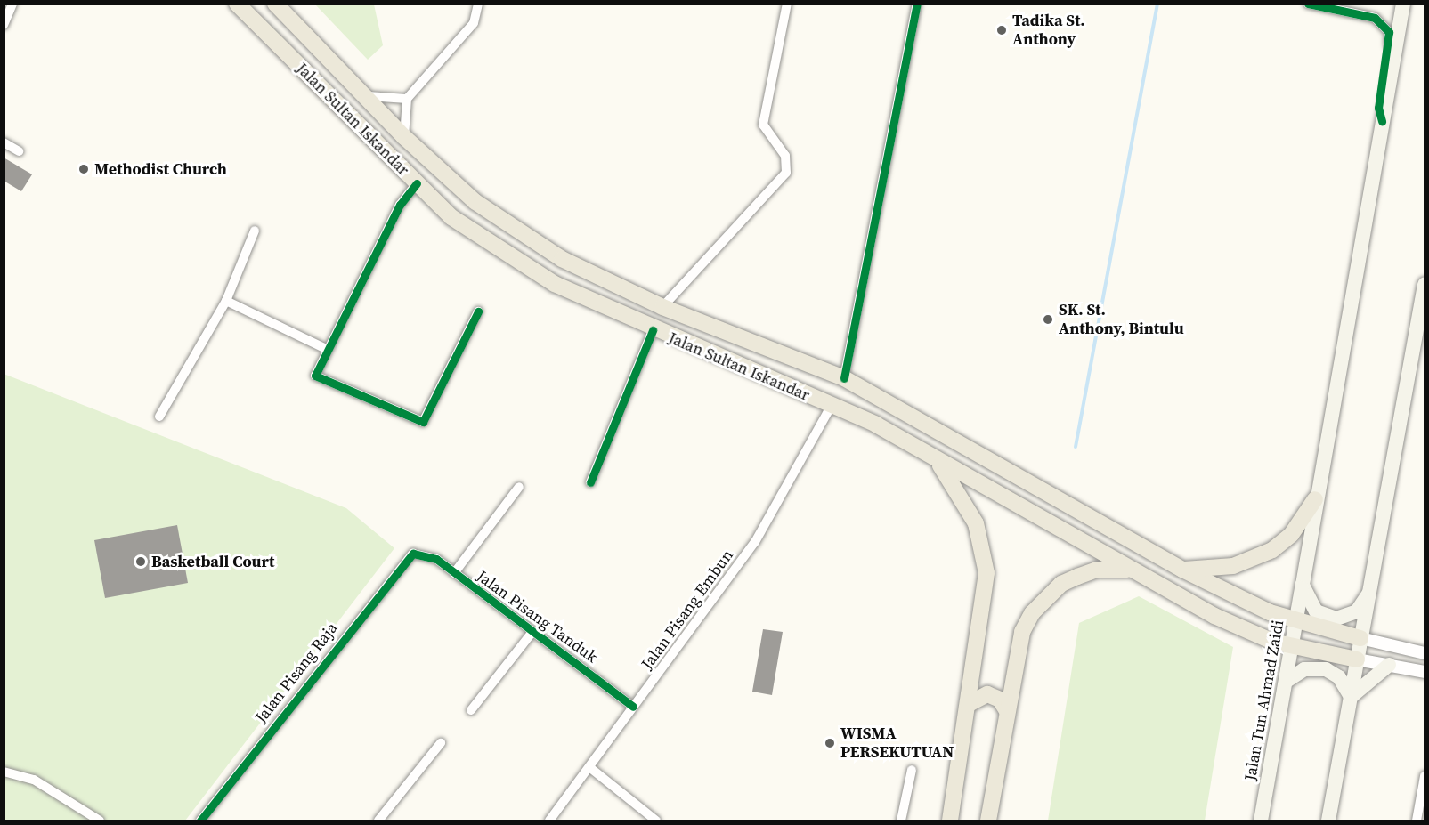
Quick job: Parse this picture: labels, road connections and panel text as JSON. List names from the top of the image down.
{
  "streets": {
    "main road": ["Jalan Sultan Iskandar", "Jalan Tun Ahmad Zaidi"],
    "street": ["Jalan Pisang Embun", "Jalan Pisang Tanduk", "Jalan Pisang Raja"]
  },
  "crossings": [
    ["Jalan Sultan Iskandar", "Jalan Pisang Embun"],
    ["Jalan Sultan Iskandar", "Jalan Tun Ahmad Zaidi"],
    ["Jalan Pisang Embun", "Jalan Pisang Tanduk"],
    ["Jalan Pisang Tanduk", "Jalan Pisang Raja"]
  ],
  "places": [
    "Tadika St. Anthony",
    "Methodist Church",
    "SK. St. Anthony, Bintulu",
    "Basketball Court",
    "WISMA PERSEKUTUAN"
  ]
}
